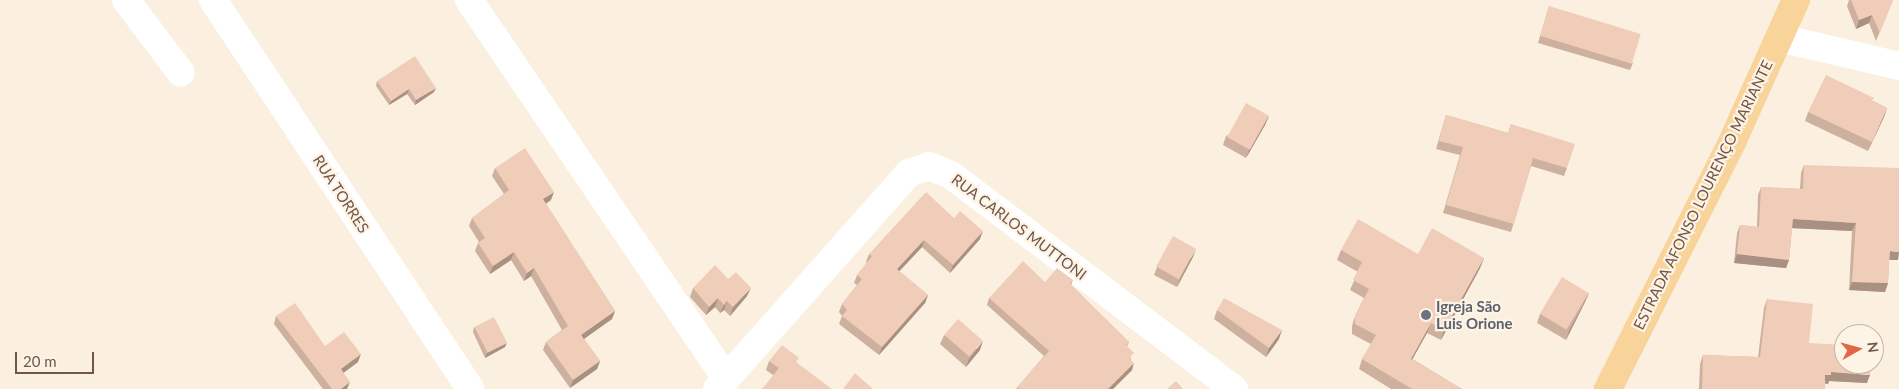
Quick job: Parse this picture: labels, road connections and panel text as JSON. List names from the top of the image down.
{
  "streets": {
    "main road": ["ESTRADA AFONSO LOURENÇO MARIANTE"],
    "street": ["RUA TORRES", "RUA CARLOS MUTTONI"]
  },
  "places": ["Igreja São Luis Orione"],
  "scale_bar": "20 m",
  "north": "right"
}
